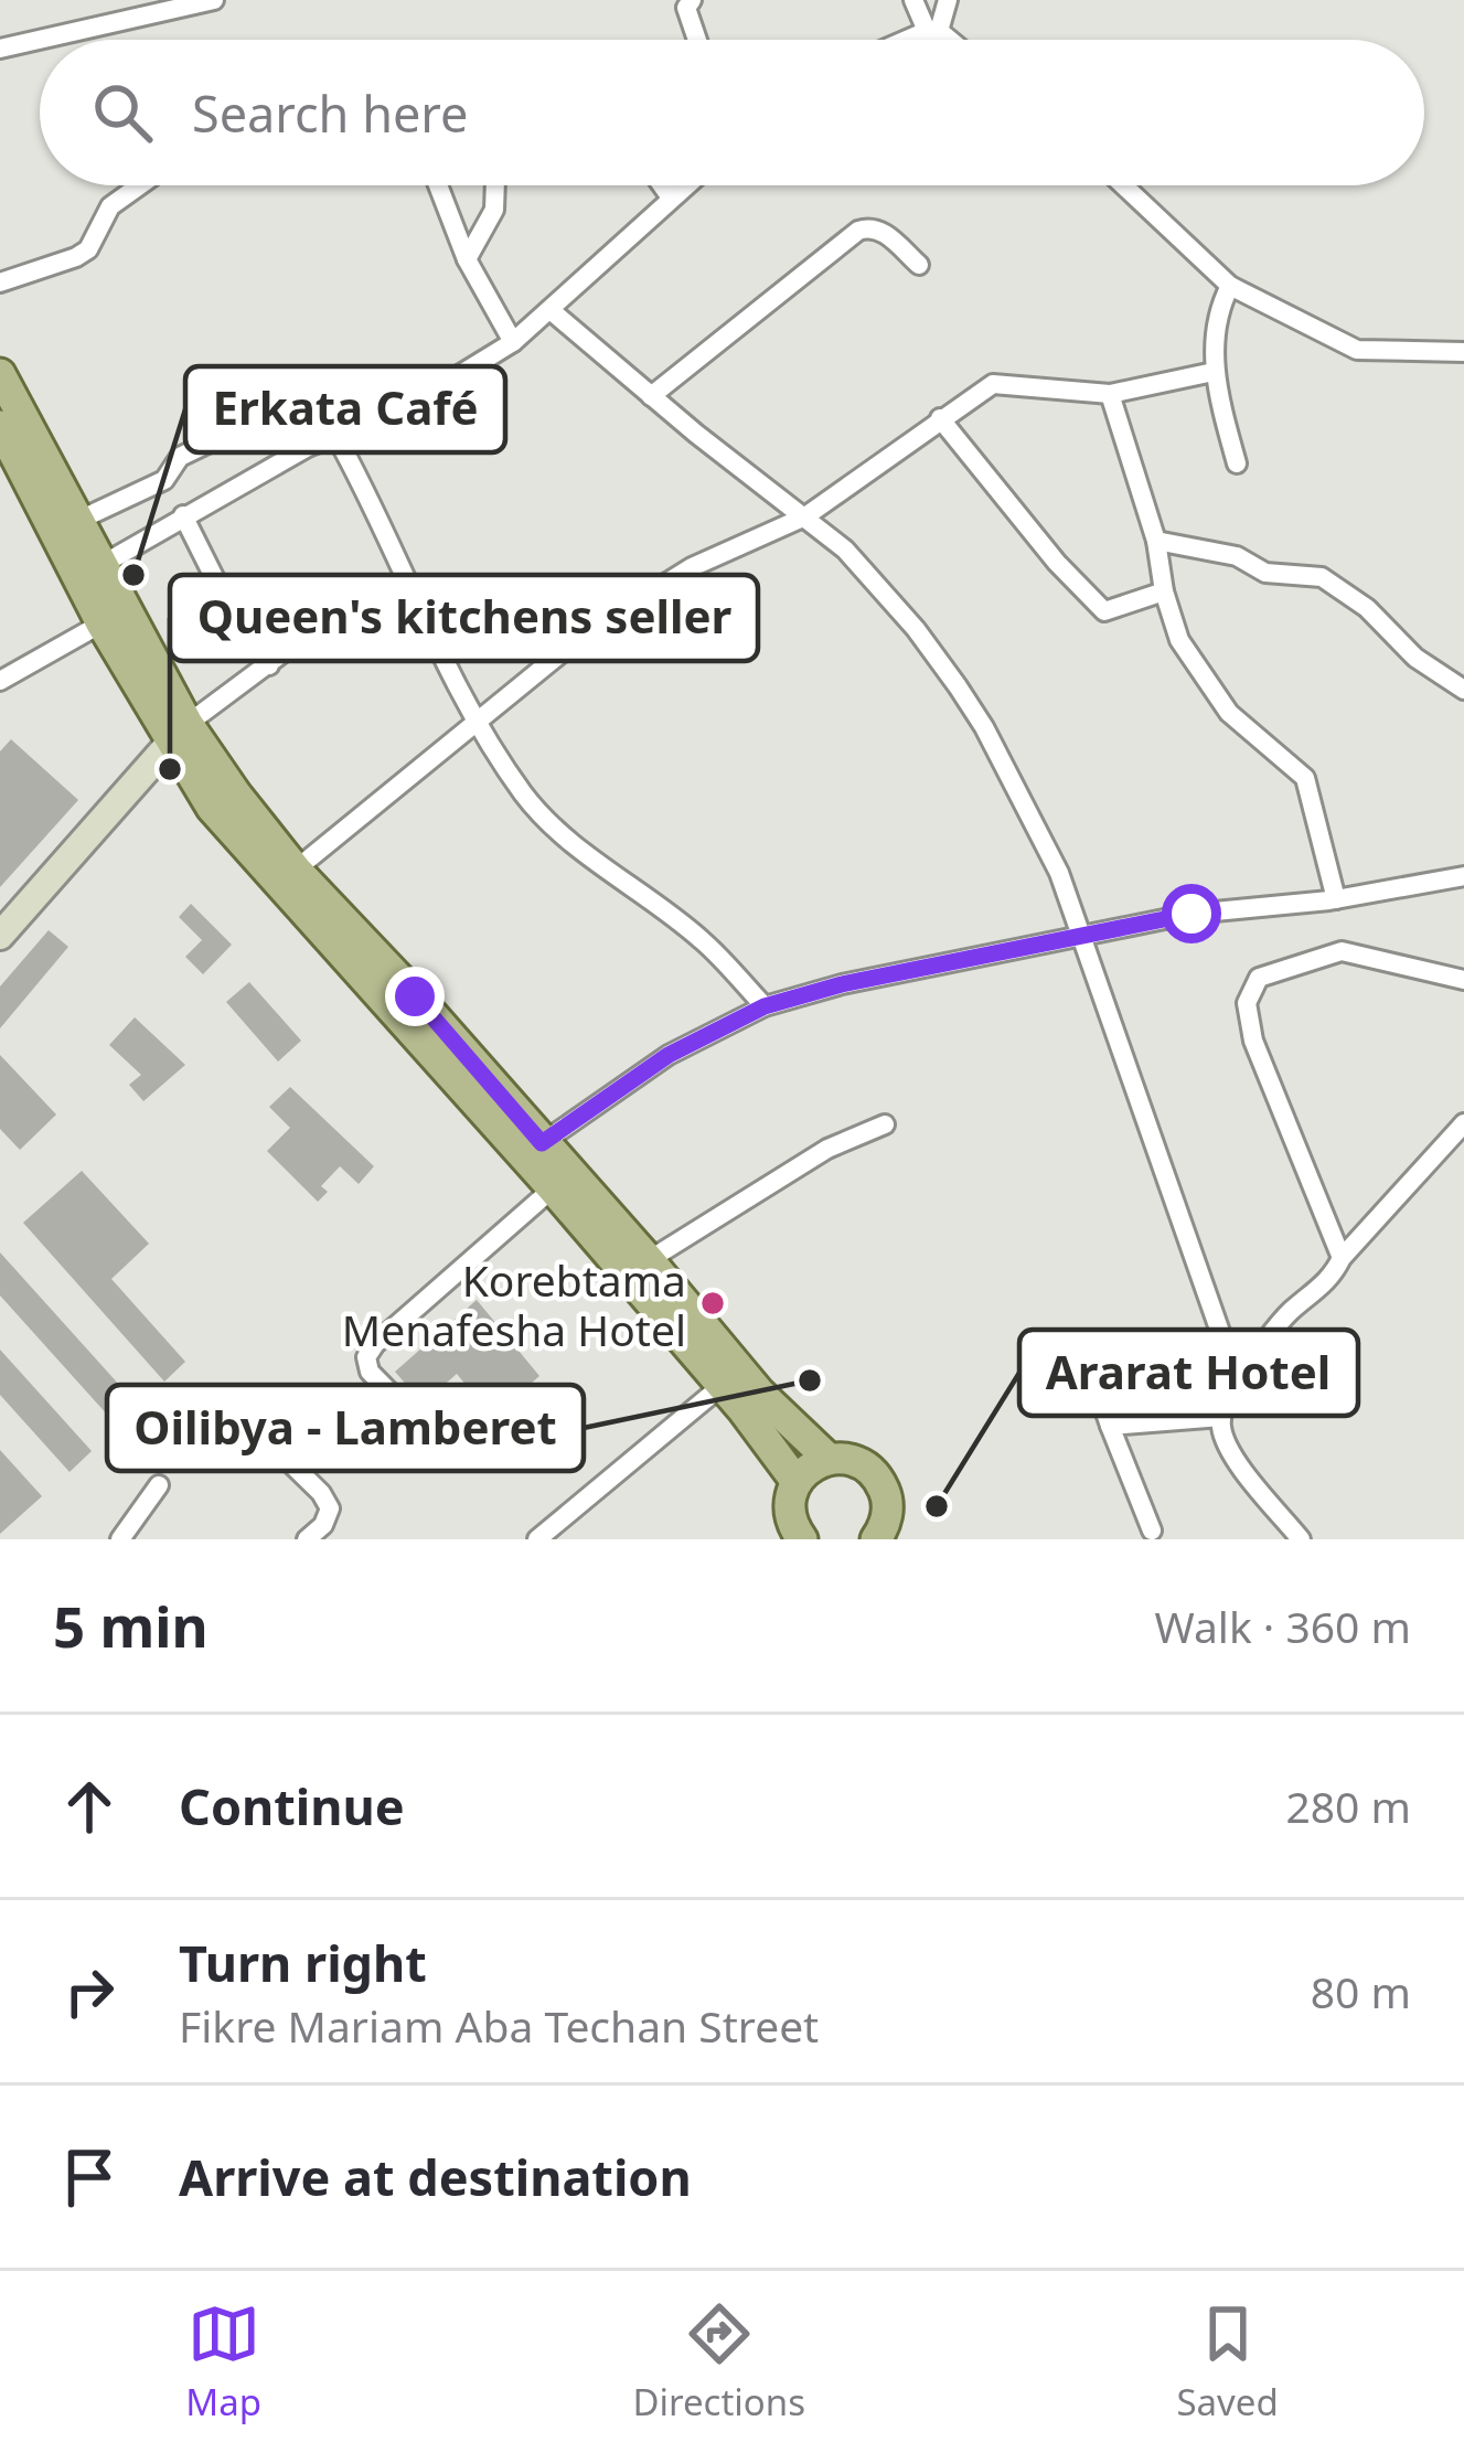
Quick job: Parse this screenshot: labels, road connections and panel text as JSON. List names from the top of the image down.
{
  "places": [
    "Erkata Café",
    "Queen's kitchens seller",
    "Korebtama Menafesha Hotel",
    "Oilibya - Lamberet",
    "Ararat Hotel"
  ],
  "page": {
    "search": "Search here",
    "heading": ["5 min", "Walk · 360 m"],
    "list": [
      ["Continue", "280 m"],
      ["Turn right", "Fikre Mariam Aba Techan Street", "80 m"],
      "Arrive at destination"
    ],
    "nav": ["Map", "Directions", "Saved"]
  }
}
